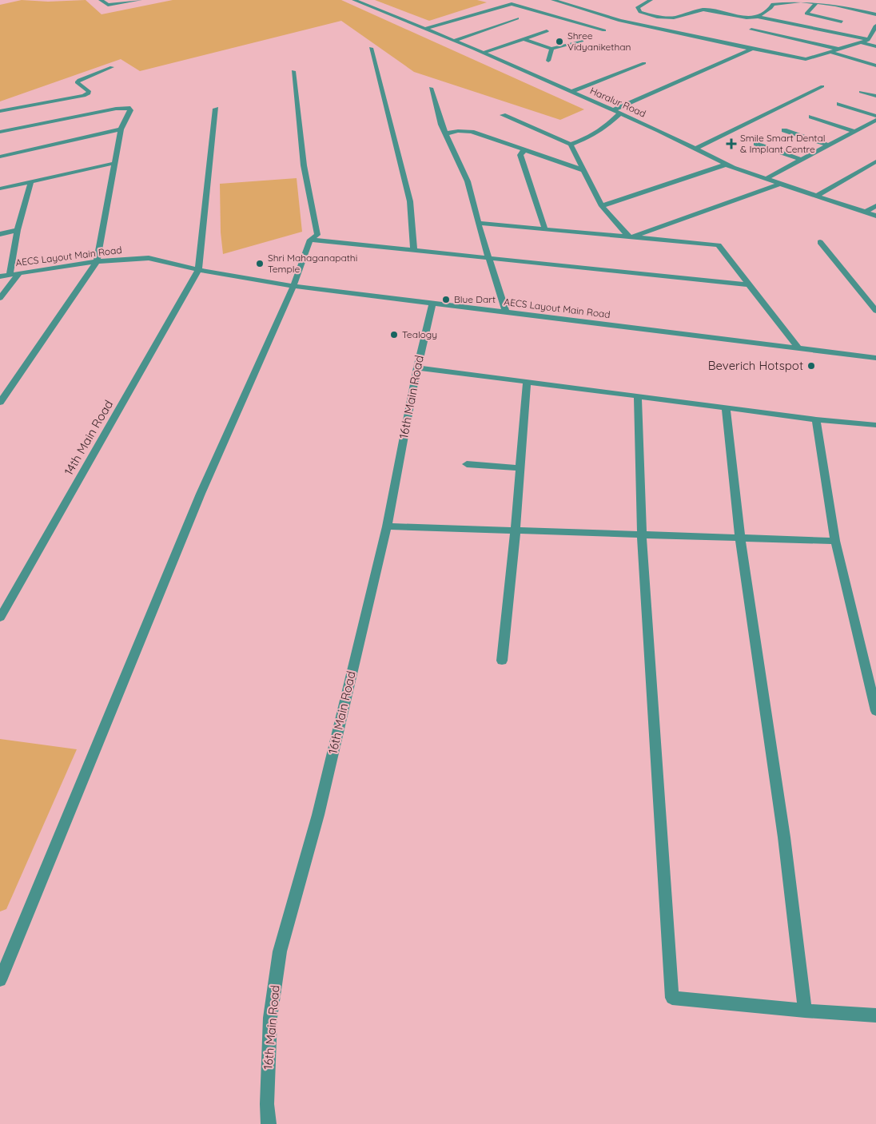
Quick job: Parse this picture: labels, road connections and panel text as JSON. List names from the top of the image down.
{
  "streets": {
    "street": [
      "Haralur Road",
      "AECS Layout Main Road",
      "16th Main Road",
      "14th Main Road"
    ]
  },
  "crossings": [
    ["AECS Layout Main Road", "16th Main Road"],
    ["AECS Layout Main Road", "14th Main Road"]
  ],
  "places": {
    "other": [
      "Shree Vidyanikethan",
      "Shri Mahaganapathi Temple",
      "Blue Dart",
      "Tealogy",
      "Beverich Hotspot"
    ],
    "health": ["Smile Smart Dental & Implant Centre"]
  }
}
